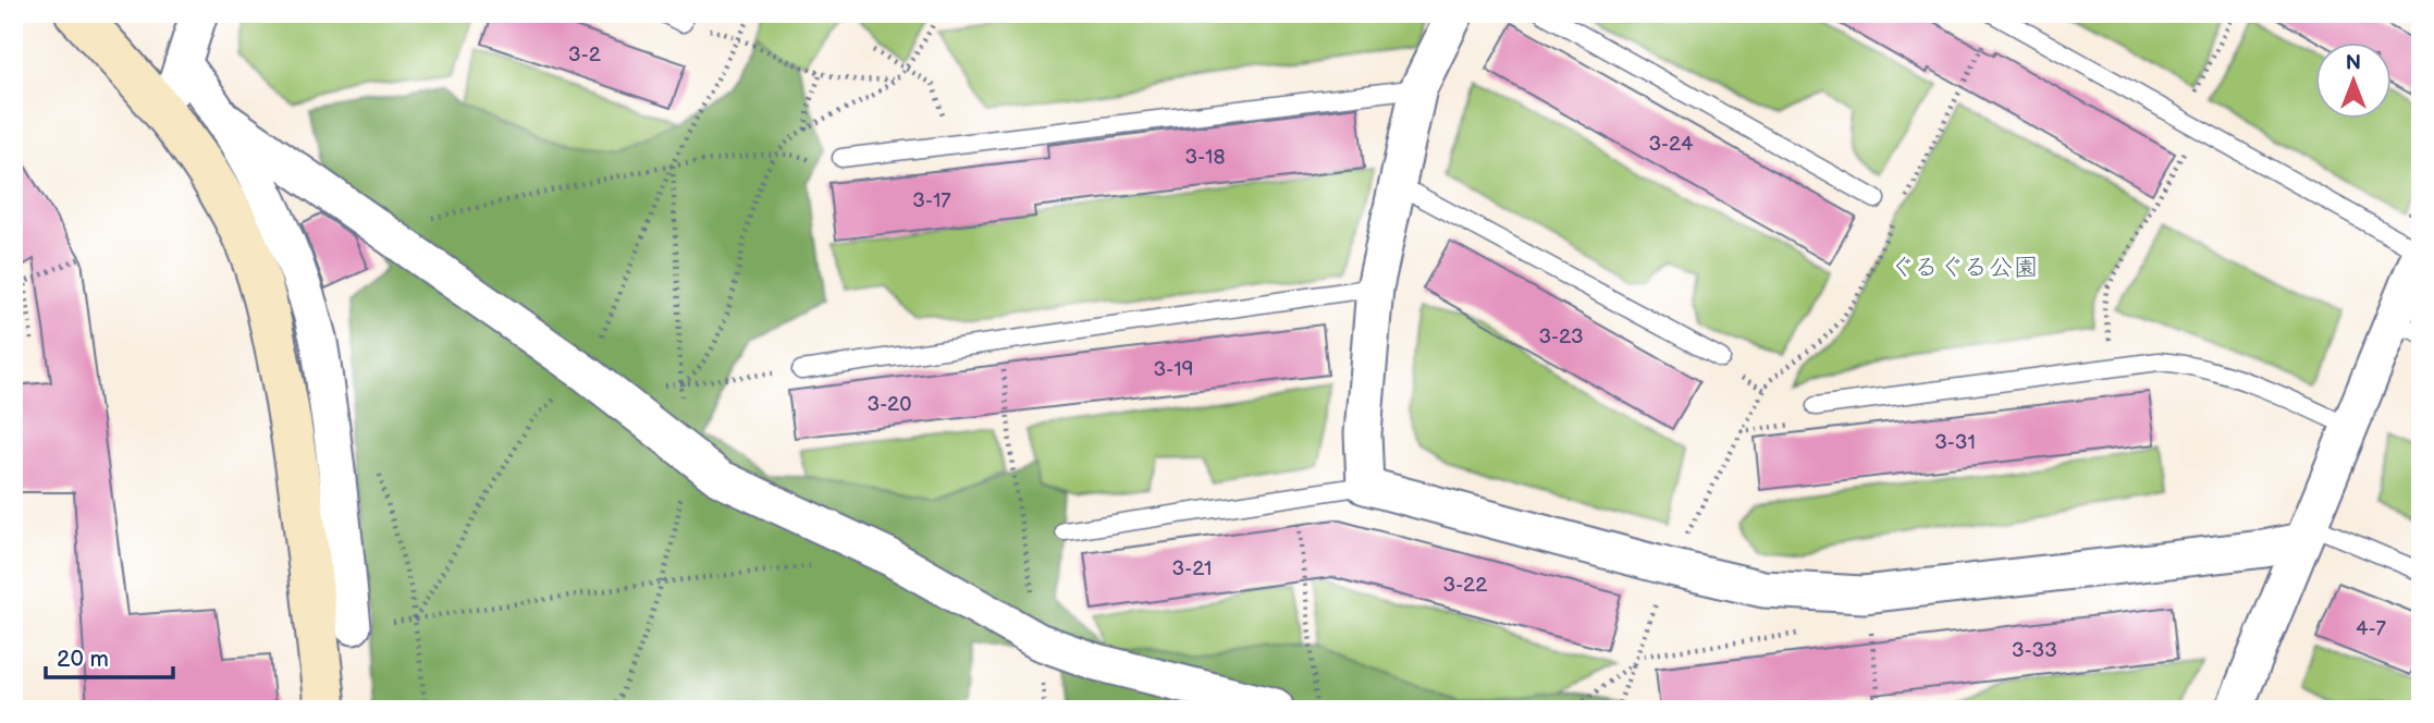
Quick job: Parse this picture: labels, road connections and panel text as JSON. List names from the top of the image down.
{
  "parks": ["ぐるぐる公園"],
  "house_numbers": [
    "3-2",
    "3-24",
    "3-18",
    "3-17",
    "3-23",
    "3-19",
    "3-20",
    "3-31",
    "3-21",
    "3-22",
    "4-7",
    "3-33"
  ],
  "scale_bar": "20 m",
  "north": "top"
}
